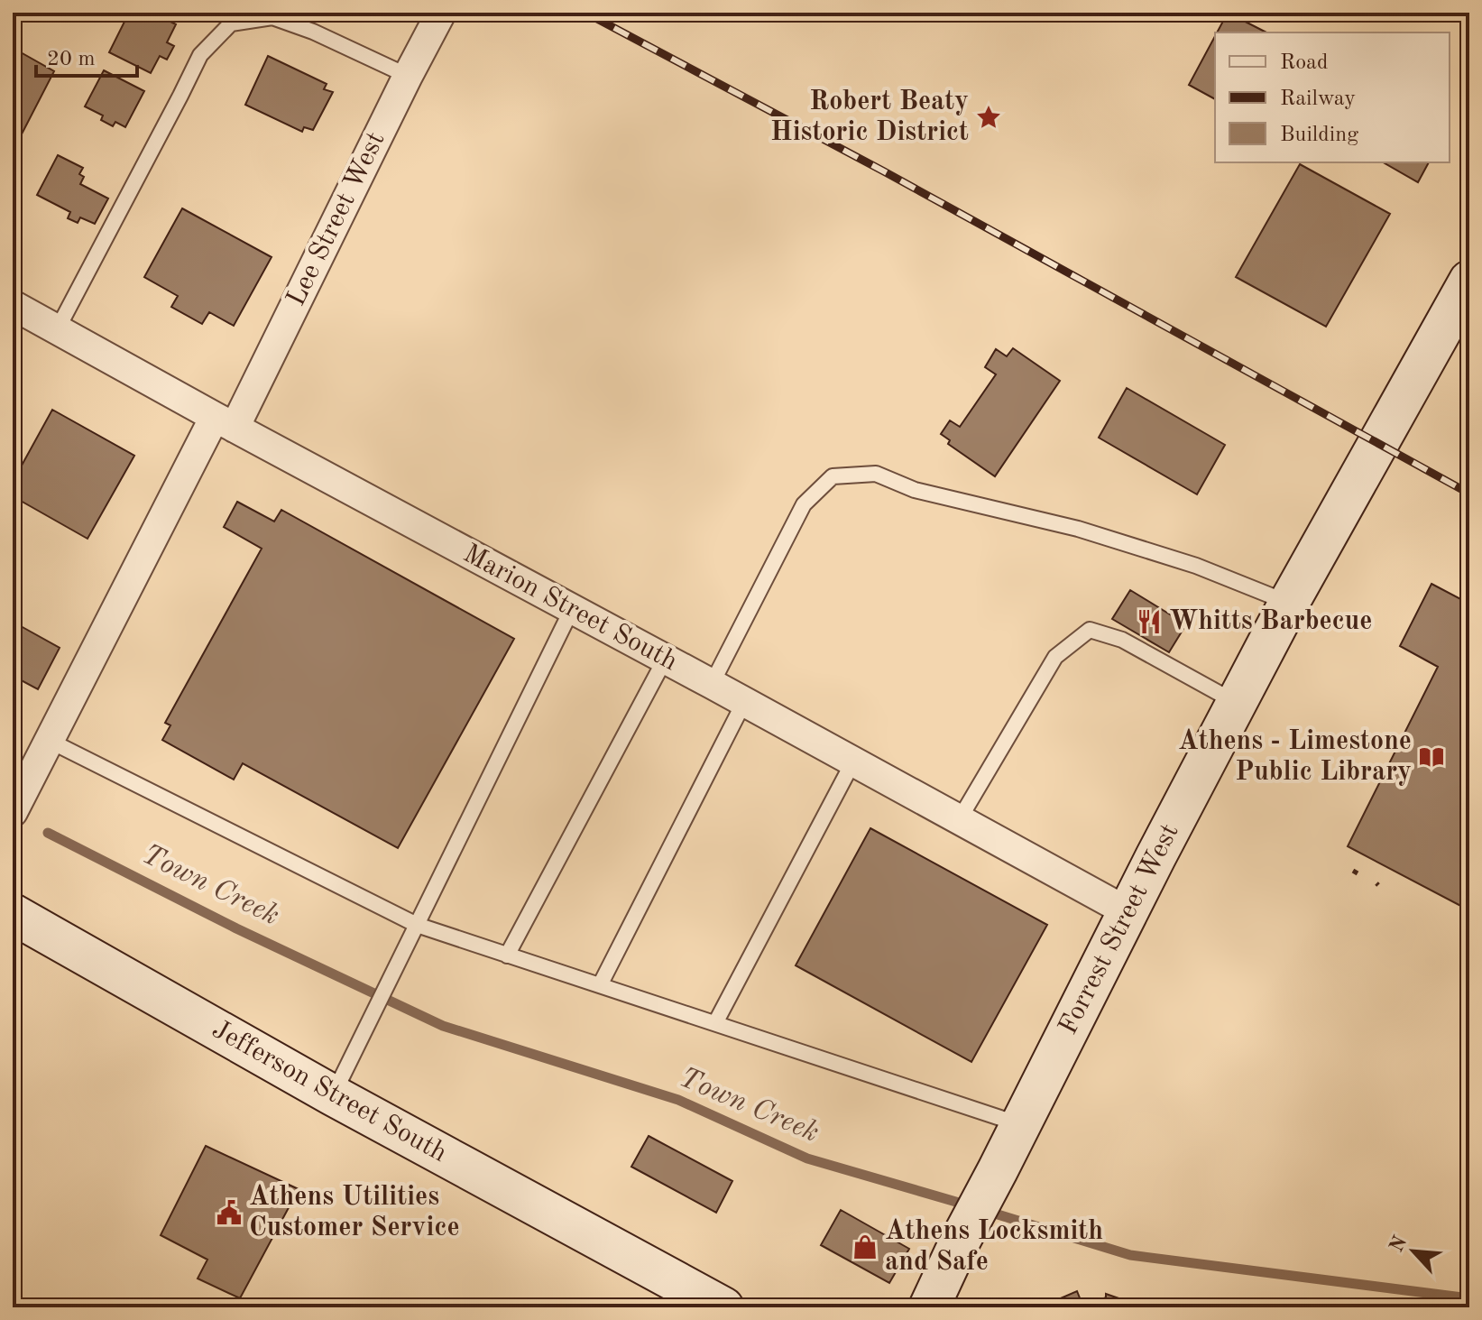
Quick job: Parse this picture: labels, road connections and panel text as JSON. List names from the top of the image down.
{
  "streets": {
    "main road": ["Forrest Street West", "Jefferson Street South"],
    "street": ["Lee Street West", "Marion Street South"]
  },
  "crossings": [
    ["Lee Street West", "Marion Street South"],
    ["Marion Street South", "Forrest Street West"]
  ],
  "water": ["Town Creek"],
  "places": {
    "place": ["Robert Beaty Historic District"],
    "restaurant": ["Whitts Barbecue"],
    "library": ["Athens - Limestone Public Library"],
    "public building": ["Athens Utilities Customer Service"],
    "shop": ["Athens Locksmith and Safe"]
  },
  "legend": ["Road", "Railway", "Building"],
  "scale_bar": "20 m",
  "north": "top left"
}
